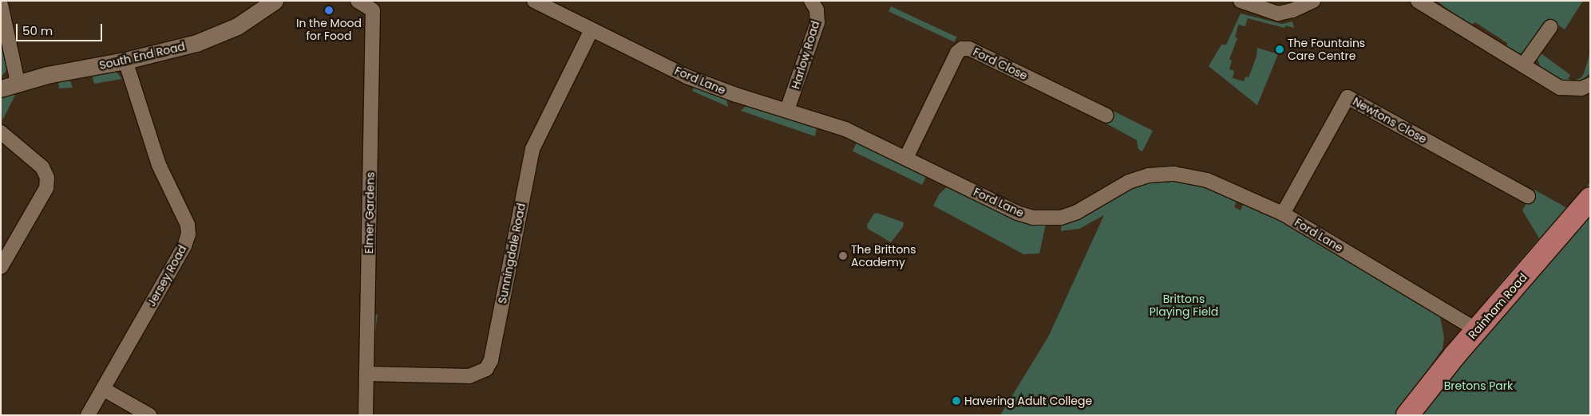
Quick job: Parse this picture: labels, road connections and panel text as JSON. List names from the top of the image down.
{
  "streets": {
    "main road": ["Rainham Road"],
    "street": [
      "Harlow Road",
      "South End Road",
      "Ford Close",
      "Ford Lane",
      "Newtons Close",
      "Elmer Gardens",
      "Sunningdale Road",
      "Jersey Road"
    ]
  },
  "crossings": [
    ["Harlow Road", "Ford Lane"],
    ["South End Road", "Jersey Road"],
    ["Ford Close", "Ford Lane"],
    ["Ford Lane", "Newtons Close"],
    ["Ford Lane", "Sunningdale Road"],
    ["Ford Lane", "Rainham Road"],
    ["Elmer Gardens", "Sunningdale Road"]
  ],
  "parks": ["Brittons Playing Field", "Bretons Park"],
  "places": [
    "In the Mood for Food",
    "The Fountains Care Centre",
    "The Brittons Academy",
    "Havering Adult College"
  ],
  "scale_bar": "50 m"
}
